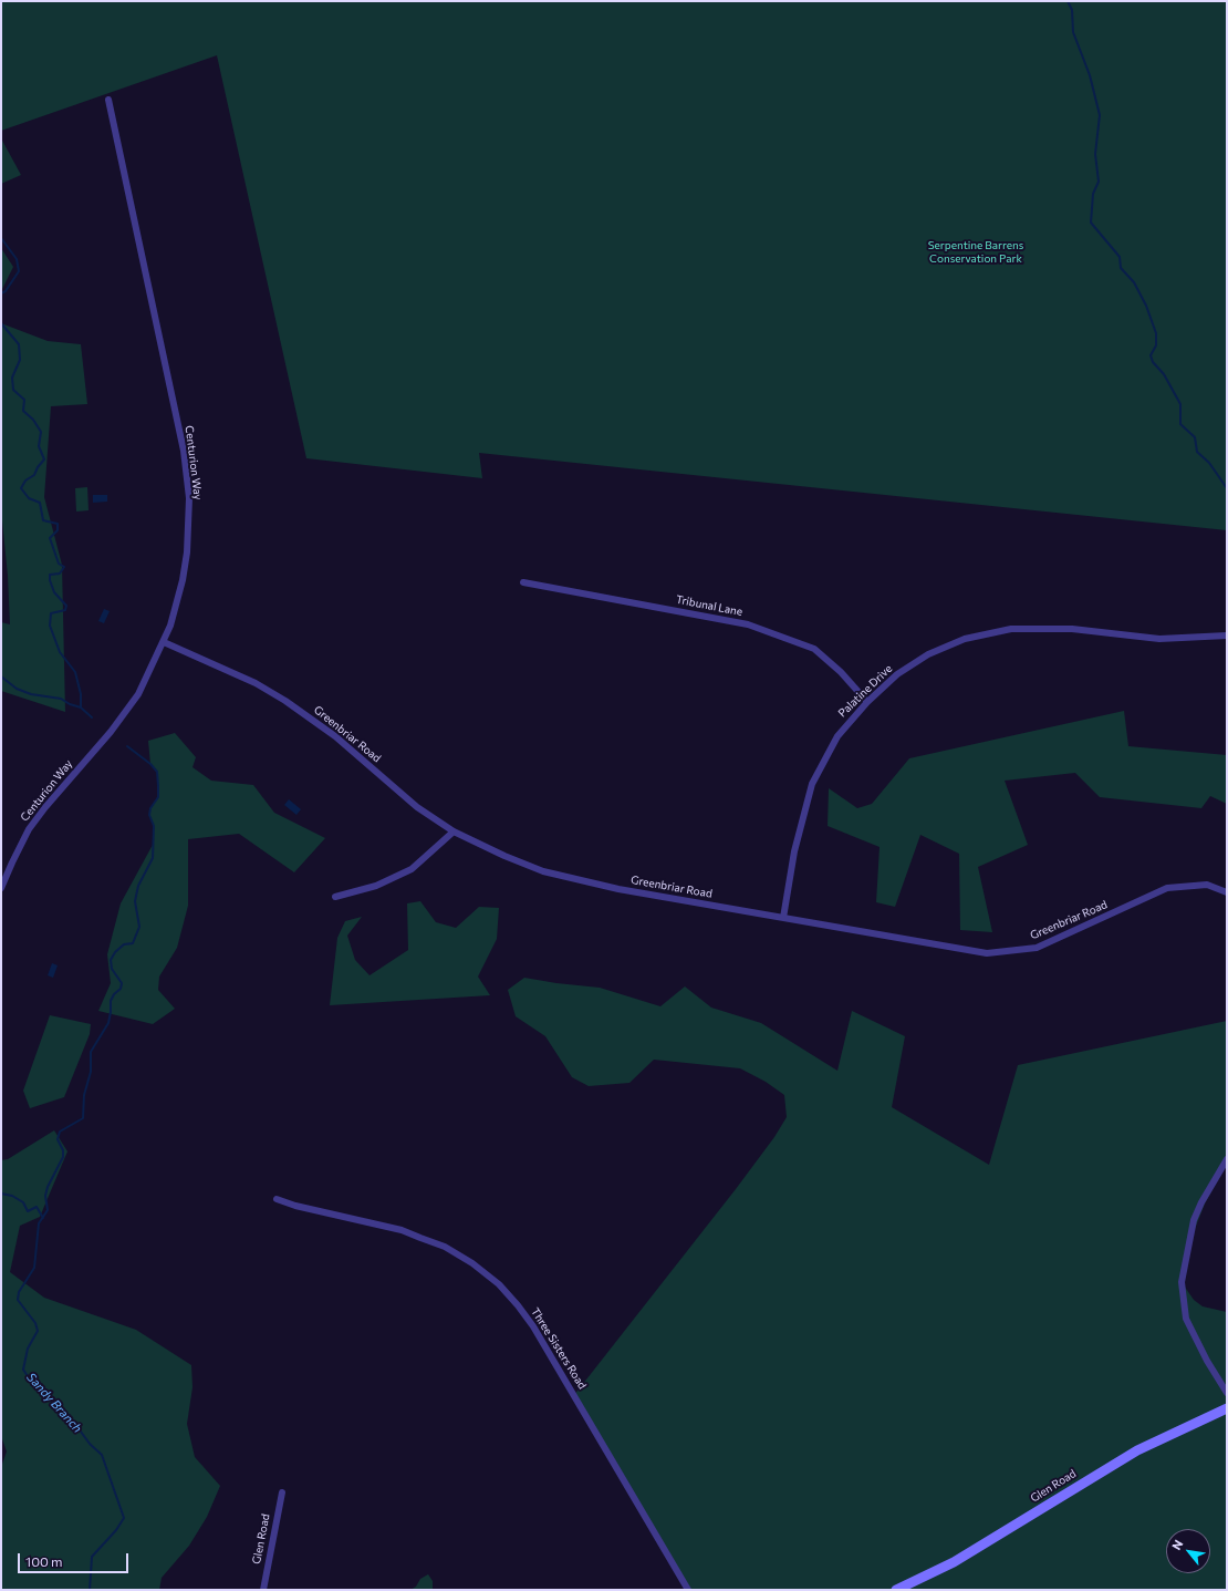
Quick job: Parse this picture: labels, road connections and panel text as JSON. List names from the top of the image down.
{
  "streets": {
    "main road": ["Glen Road"],
    "street": [
      "Centurion Way",
      "Tribunal Lane",
      "Palatine Drive",
      "Greenbriar Road",
      "Three Sisters Road"
    ]
  },
  "crossings": [
    ["Centurion Way", "Greenbriar Road"],
    ["Tribunal Lane", "Palatine Drive"],
    ["Palatine Drive", "Greenbriar Road"]
  ],
  "water": ["Sandy Branch"],
  "parks": ["Serpentine Barrens Conservation Park"],
  "scale_bar": "100 m",
  "north": "top left"
}
